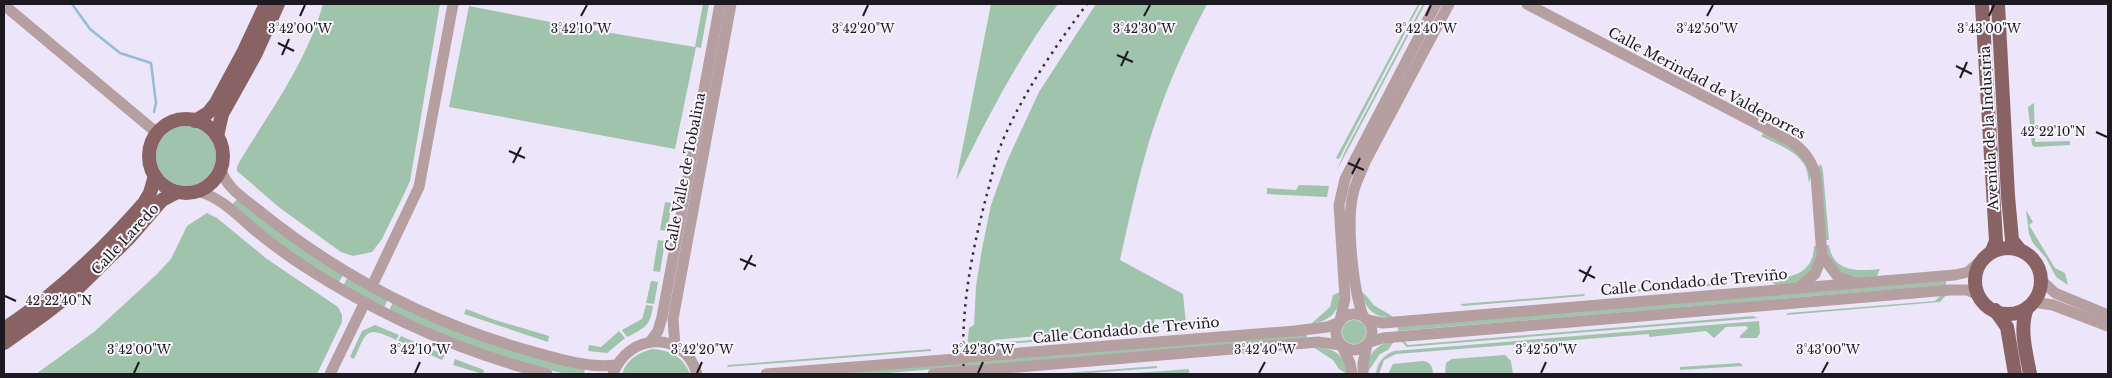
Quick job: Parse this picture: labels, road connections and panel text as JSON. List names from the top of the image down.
{
  "streets": {
    "main road": ["Avenida de la Industria", "Calle Laredo"],
    "street": ["Calle Merindad de Valdeporres", "Calle Valle de Tobalina", "Calle Condado de Treviño"]
  },
  "crossings": [
    ["Calle Merindad de Valdeporres", "Calle Condado de Treviño"],
    ["Avenida de la Industria", "Calle Condado de Treviño"]
  ],
  "coordinates": [
    "3°42'00\"W",
    "3°42'10\"W",
    "3°42'20\"W",
    "3°42'30\"W",
    "3°42'40\"W",
    "3°42'50\"W",
    "3°43'00\"W",
    "42°22'10\"N",
    "42°22'40\"N"
  ]
}
